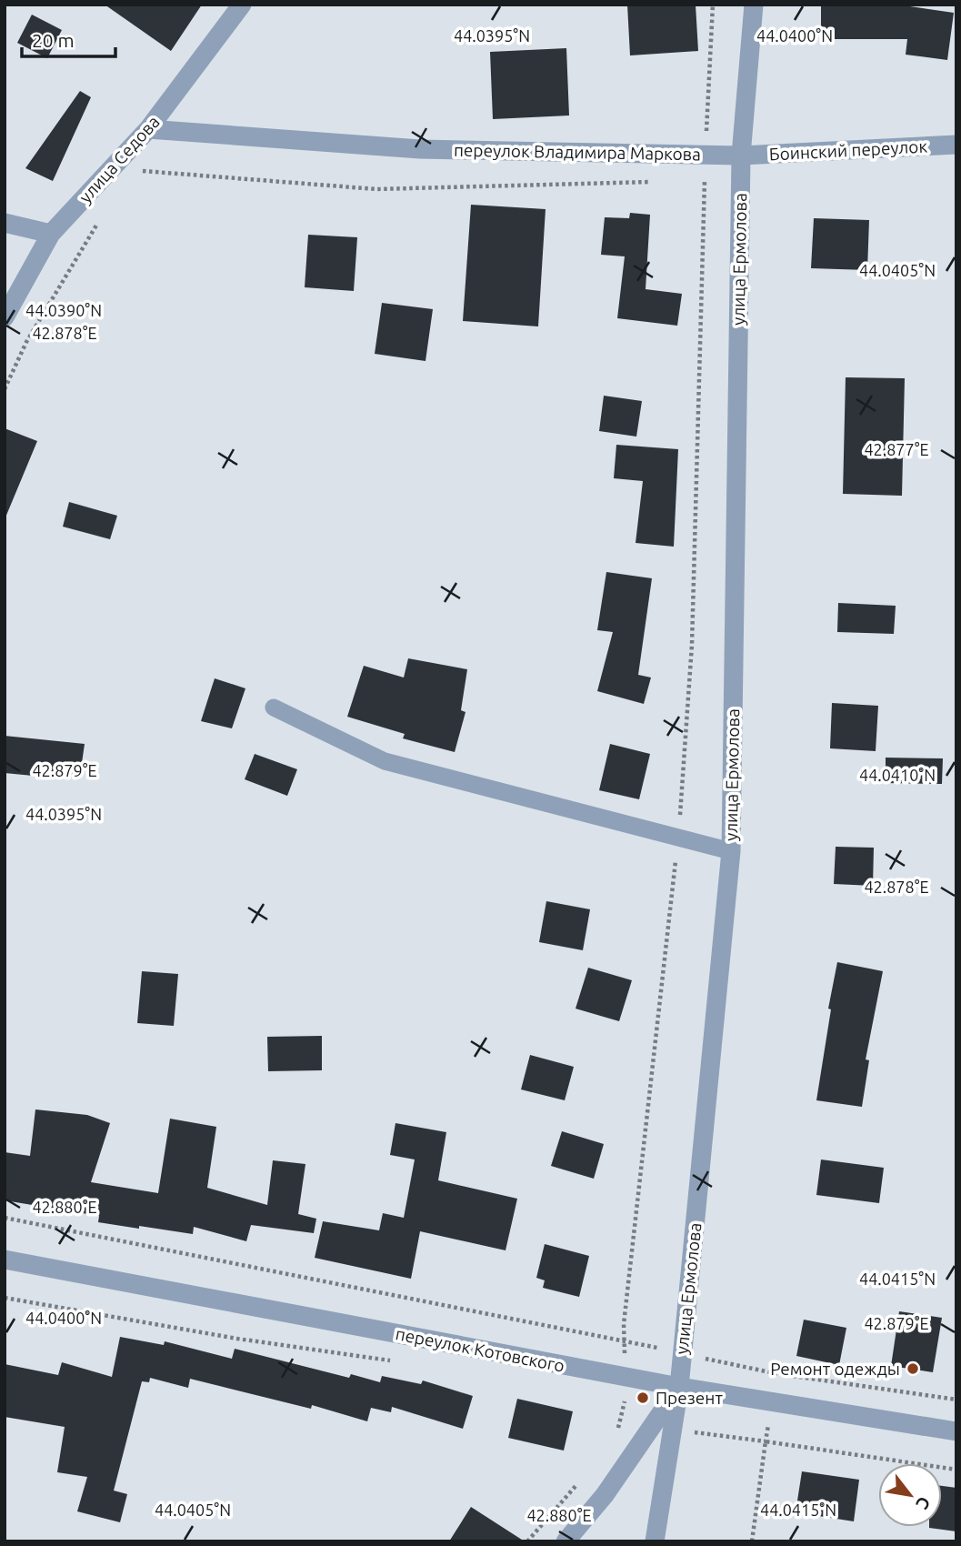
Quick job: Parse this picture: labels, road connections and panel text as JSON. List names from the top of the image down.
{
  "streets": {
    "street": [
      "Боинский переулок",
      "переулок Владимира Маркова",
      "улица Седова",
      "улица Ермолова",
      "переулок Котовского"
    ]
  },
  "crossings": [
    ["Боинский переулок", "переулок Владимира Маркова"],
    ["Боинский переулок", "улица Ермолова"],
    ["переулок Владимира Маркова", "улица Седова"],
    ["переулок Владимира Маркова", "улица Ермолова"],
    ["улица Ермолова", "переулок Котовского"]
  ],
  "places": ["Ремонт одежды", "Презент"],
  "scale_bar": "20 m",
  "north": "bottom right",
  "coordinates": [
    "44.0395°N",
    "44.0400°N",
    "44.0405°N",
    "44.0390°N",
    "42.878°E",
    "42.877°E",
    "42.879°E",
    "44.0410°N",
    "42.880°E",
    "44.0415°N"
  ]
}
